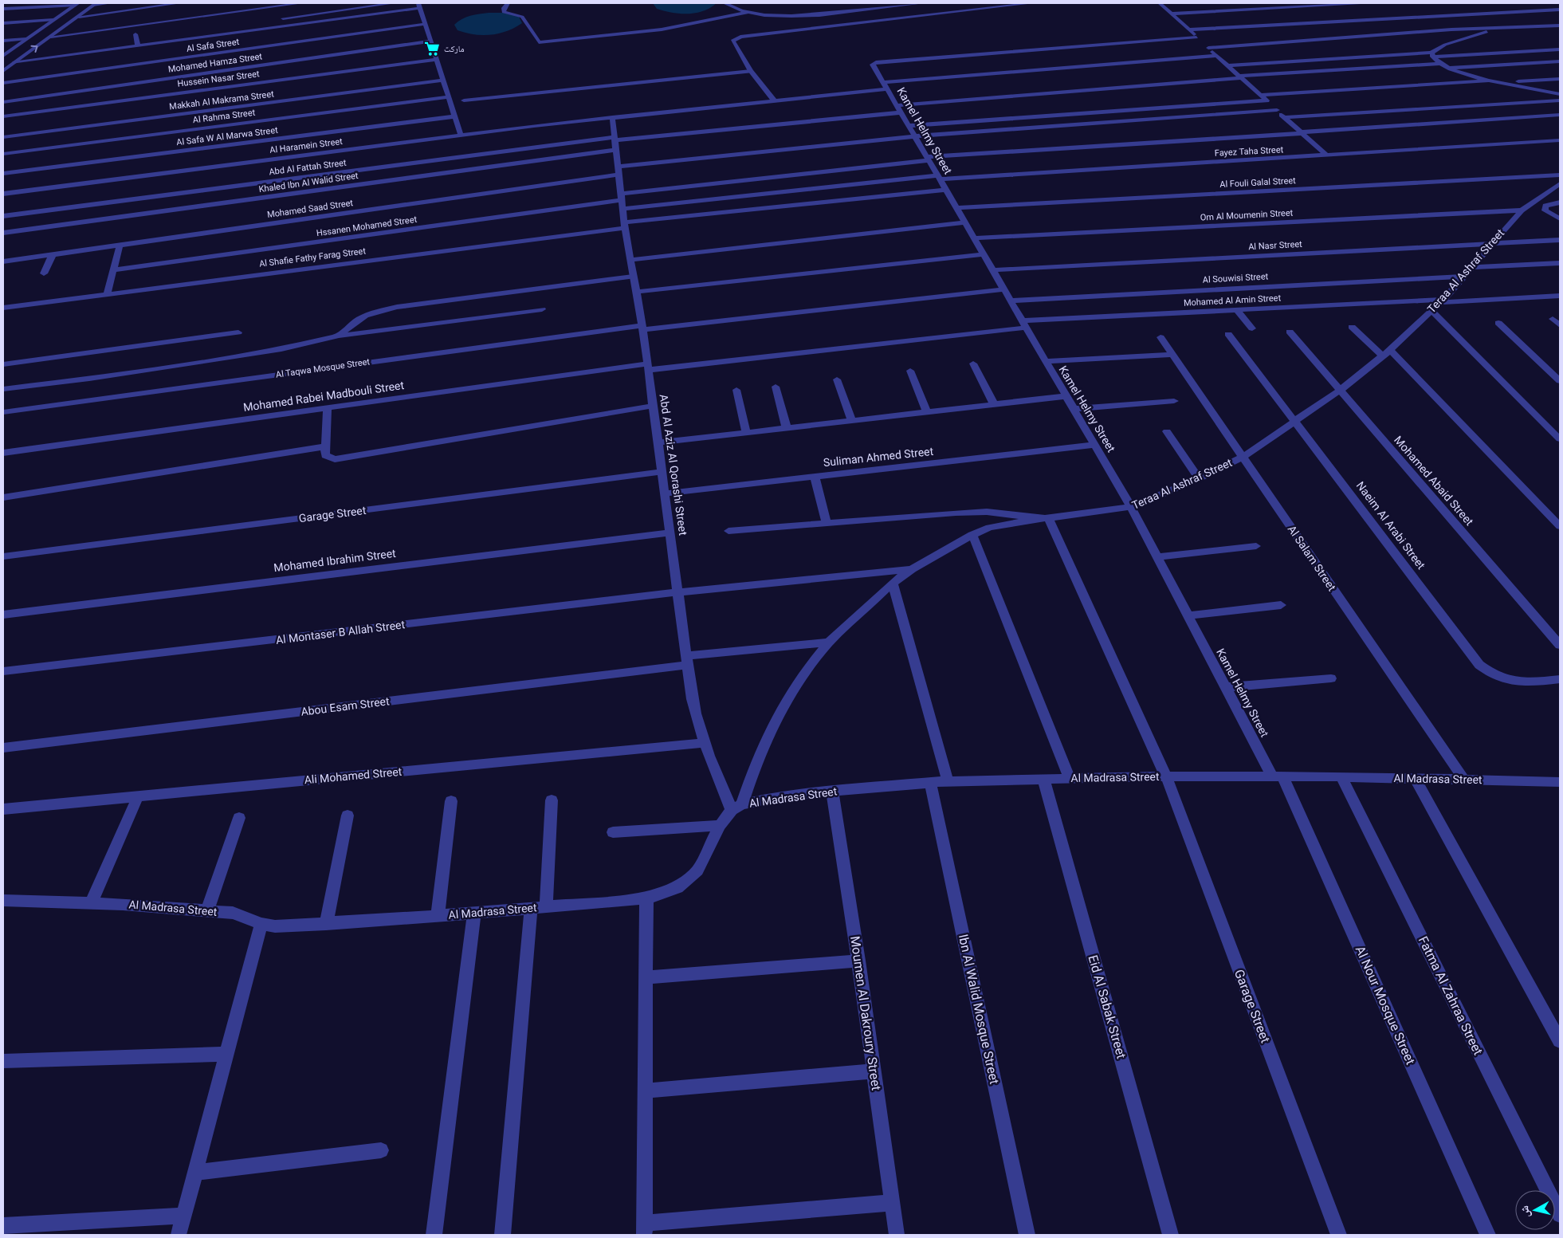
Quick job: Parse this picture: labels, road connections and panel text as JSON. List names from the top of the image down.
{
  "streets": {
    "street": [
      "Al Safa Street",
      "Mohamed Hamza Street",
      "Hussein Nasar Street",
      "Makkah Al Makrama Street",
      "Al Rahma Street",
      "Kamel Helmy Street",
      "Al Safa W Al Marwa Street",
      "Al Haramein Street",
      "Fayez Taha Street",
      "Abd Al Fattah Street",
      "Khaled Ibn Al Walid Street",
      "Al Fouli Galal Street",
      "Mohamed Saad Street",
      "Om Al Moumenin Street",
      "Hssanen Mohamed Street",
      "Al Nasr Street",
      "Al Shafie Fathy Farag Street",
      "Teraa Al Ashraf Street",
      "Al Souwisi Street",
      "Mohamed Al Amin Street",
      "Al Taqwa Mosque Street",
      "Mohamed Rabei Madbouli Street",
      "Suliman Ahmed Street",
      "Abd Al Aziz Al Qorashi Street",
      "Mohamed Abaid Street",
      "Garage Street",
      "Naeim Al Arabi Street",
      "Al Salam Street",
      "Mohamed Ibrahim Street",
      "Al Montaser B Allah Street",
      "Abou Esam Street",
      "Ali Mohamed Street",
      "Al Madrasa Street",
      "Fatma Al Zahraa Street",
      "Al Nour Mosque Street",
      "Eid Al Sabak Street",
      "Ibn Al Walid Mosque Street",
      "Moumen Al Dakroury Street"
    ]
  },
  "crossings": [
    ["Kamel Helmy Street", "Al Haramein Street"],
    ["Kamel Helmy Street", "Fayez Taha Street"],
    ["Kamel Helmy Street", "Al Fouli Galal Street"],
    ["Kamel Helmy Street", "Mohamed Saad Street"],
    ["Kamel Helmy Street", "Om Al Moumenin Street"],
    ["Kamel Helmy Street", "Al Nasr Street"],
    ["Kamel Helmy Street", "Al Shafie Fathy Farag Street"],
    ["Kamel Helmy Street", "Teraa Al Ashraf Street"],
    ["Kamel Helmy Street", "Al Souwisi Street"],
    ["Kamel Helmy Street", "Mohamed Al Amin Street"],
    ["Kamel Helmy Street", "Al Taqwa Mosque Street"],
    ["Kamel Helmy Street", "Mohamed Rabei Madbouli Street"],
    ["Kamel Helmy Street", "Suliman Ahmed Street"],
    ["Kamel Helmy Street", "Al Madrasa Street"],
    ["Kamel Helmy Street", "Al Nour Mosque Street"],
    ["Al Haramein Street", "Abd Al Aziz Al Qorashi Street"],
    ["Fayez Taha Street", "Hssanen Mohamed Street"],
    ["Fayez Taha Street", "Abd Al Aziz Al Qorashi Street"],
    ["Abd Al Fattah Street", "Khaled Ibn Al Walid Street"],
    ["Abd Al Fattah Street", "Abd Al Aziz Al Qorashi Street"],
    ["Khaled Ibn Al Walid Street", "Abd Al Aziz Al Qorashi Street"],
    ["Mohamed Saad Street", "Abd Al Aziz Al Qorashi Street"],
    ["Om Al Moumenin Street", "Teraa Al Ashraf Street"],
    ["Hssanen Mohamed Street", "Abd Al Aziz Al Qorashi Street"],
    ["Al Nasr Street", "Teraa Al Ashraf Street"],
    ["Al Shafie Fathy Farag Street", "Abd Al Aziz Al Qorashi Street"],
    ["Teraa Al Ashraf Street", "Al Souwisi Street"],
    ["Teraa Al Ashraf Street", "Mohamed Al Amin Street"],
    ["Teraa Al Ashraf Street", "Abd Al Aziz Al Qorashi Street"],
    ["Teraa Al Ashraf Street", "Mohamed Abaid Street"],
    ["Teraa Al Ashraf Street", "Garage Street"],
    ["Teraa Al Ashraf Street", "Naeim Al Arabi Street"],
    ["Teraa Al Ashraf Street", "Al Salam Street"],
    ["Teraa Al Ashraf Street", "Al Montaser B Allah Street"],
    ["Teraa Al Ashraf Street", "Abou Esam Street"],
    ["Teraa Al Ashraf Street", "Al Madrasa Street"],
    ["Mohamed Al Amin Street", "Mohamed Rabei Madbouli Street"],
    ["Al Taqwa Mosque Street", "Abd Al Aziz Al Qorashi Street"],
    ["Mohamed Rabei Madbouli Street", "Abd Al Aziz Al Qorashi Street"],
    ["Suliman Ahmed Street", "Abd Al Aziz Al Qorashi Street"],
    ["Abd Al Aziz Al Qorashi Street", "Garage Street"],
    ["Abd Al Aziz Al Qorashi Street", "Mohamed Ibrahim Street"],
    ["Abd Al Aziz Al Qorashi Street", "Al Montaser B Allah Street"],
    ["Abd Al Aziz Al Qorashi Street", "Abou Esam Street"],
    ["Abd Al Aziz Al Qorashi Street", "Ali Mohamed Street"],
    ["Abd Al Aziz Al Qorashi Street", "Al Madrasa Street"],
    ["Garage Street", "Al Madrasa Street"],
    ["Al Salam Street", "Al Madrasa Street"],
    ["Al Madrasa Street", "Fatma Al Zahraa Street"],
    ["Al Madrasa Street", "Al Nour Mosque Street"],
    ["Al Madrasa Street", "Eid Al Sabak Street"],
    ["Al Madrasa Street", "Ibn Al Walid Mosque Street"],
    ["Al Madrasa Street", "Moumen Al Dakroury Street"]
  ],
  "places": {
    "supermarket": ["ماركت"]
  },
  "north": "left"
}
